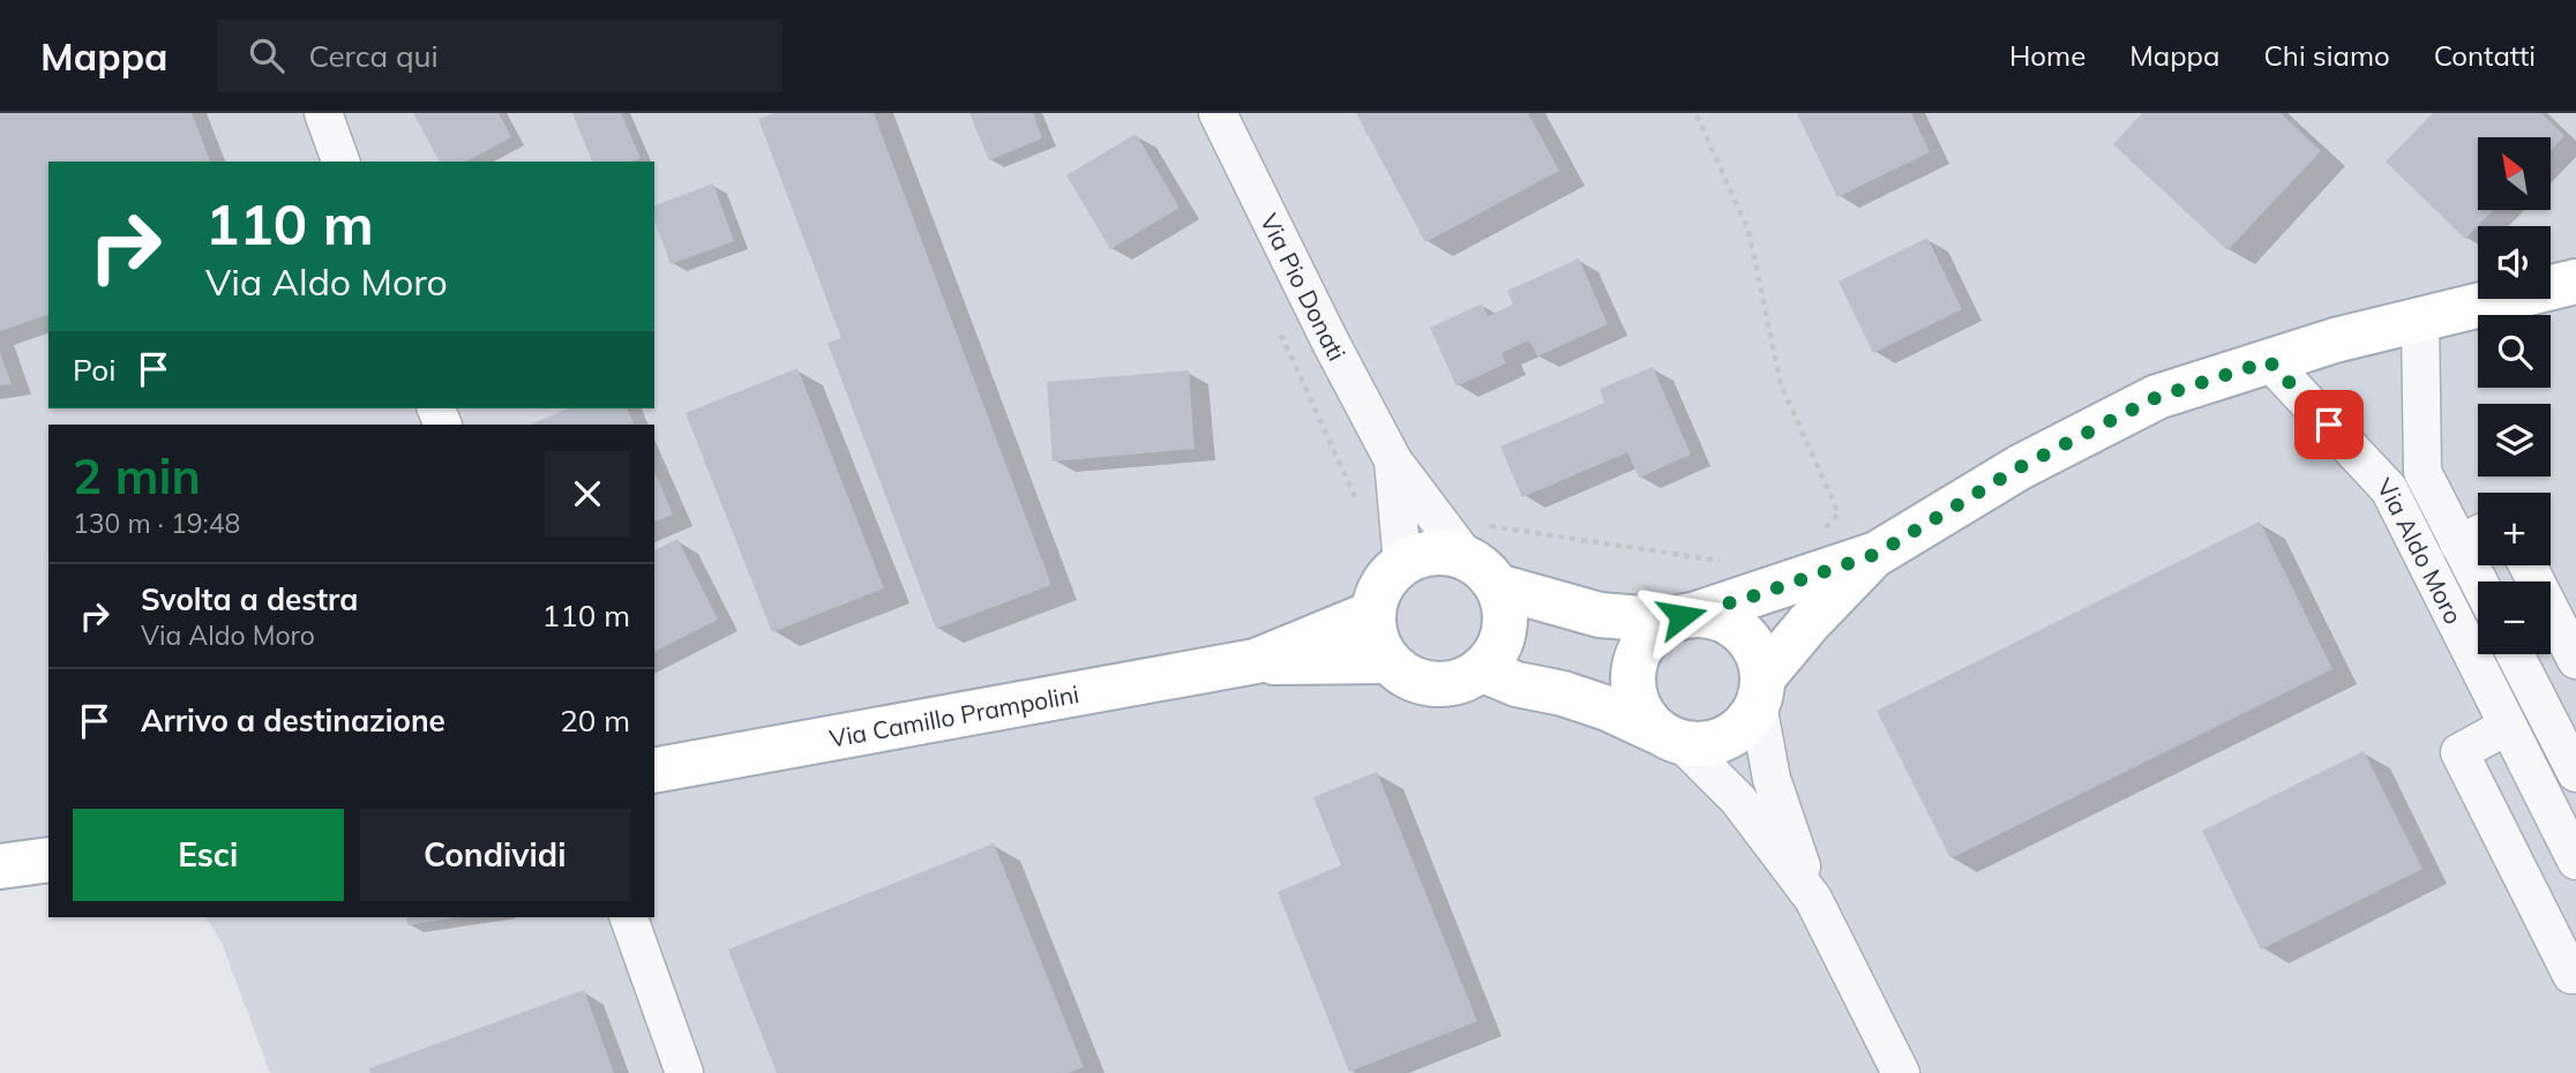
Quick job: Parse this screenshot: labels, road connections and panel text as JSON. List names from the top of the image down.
{
  "streets": {
    "main road": ["Via Pio Donati", "Via Camillo Prampolini"],
    "street": ["Via Aldo Moro"]
  },
  "crossings": [
    ["Via Pio Donati", "Via Camillo Prampolini"]
  ],
  "north": "top left",
  "page": {
    "header": "Mappa",
    "search": "Cerca qui",
    "nav": [
      "Home",
      "Mappa",
      "Chi siamo",
      "Contatti"
    ],
    "map_buttons": ["+", "−"],
    "turn": ["110 m", "Via Aldo Moro"],
    "then": "Poi",
    "heading": ["2 min", "130 m · 19:48"],
    "list": [
      {
        "name": "Svolta a destra",
        "note": "Via Aldo Moro",
        "value": "110 m"
      },
      {
        "name": "Arrivo a destinazione",
        "value": "20 m"
      }
    ],
    "buttons": ["Esci", "Condividi"]
  }
}
